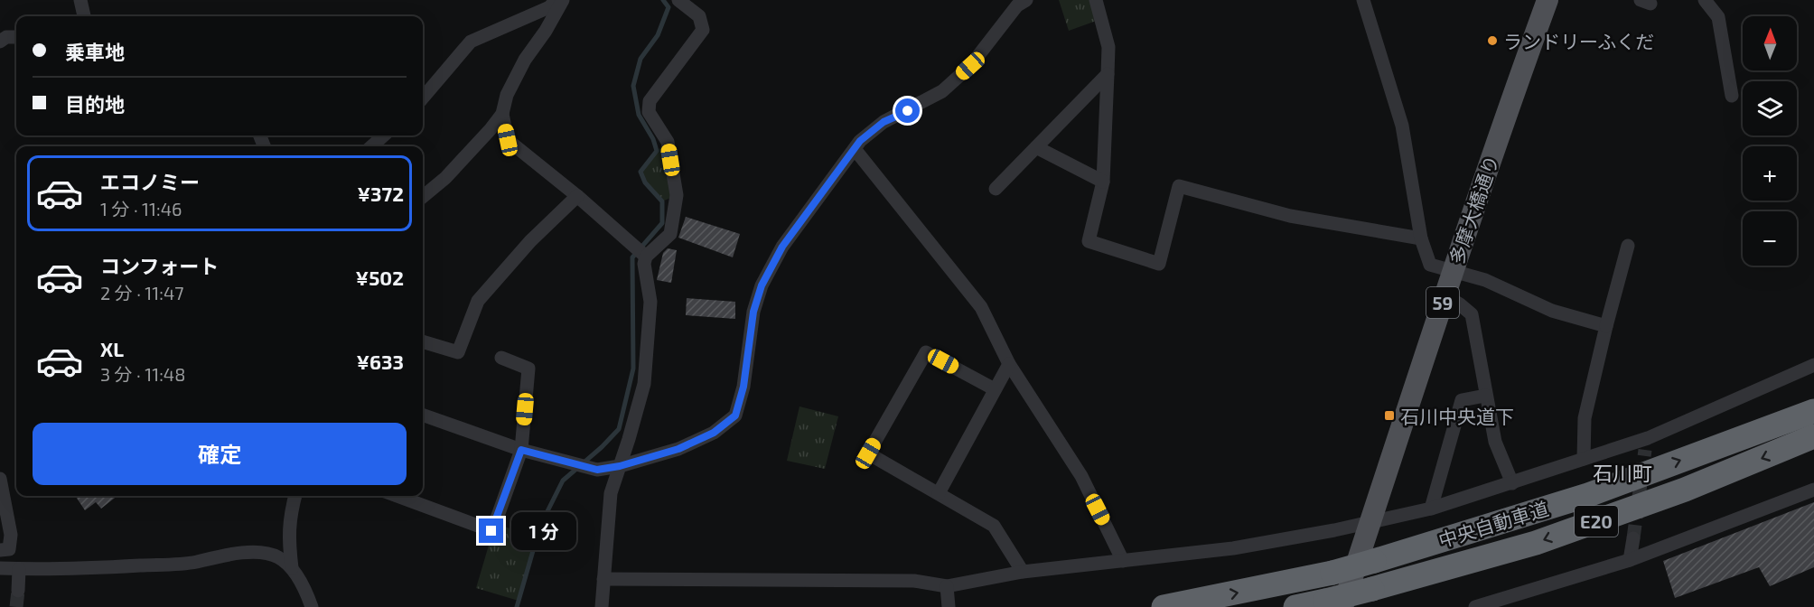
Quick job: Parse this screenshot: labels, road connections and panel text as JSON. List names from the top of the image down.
{
  "streets": {
    "highway": ["E20", "中央自動車道"],
    "main road": ["多摩大橋通り", "59"]
  },
  "crossings": [
    ["多摩大橋通り", "中央自動車道"]
  ],
  "districts": ["石川町"],
  "places": {
    "other": ["ランドリーふくだ"],
    "transit": ["石川中央道下"]
  },
  "north": "top",
  "page": {
    "map_buttons": ["+", "−"],
    "banner": ["乗車地", "目的地"],
    "list": [
      {
        "name": "エコノミー",
        "note": "1 分 · 11:46",
        "value": "¥372"
      },
      {
        "name": "コンフォート",
        "note": "2 分 · 11:47",
        "value": "¥502"
      },
      {
        "name": "XL",
        "note": "3 分 · 11:48",
        "value": "¥633"
      }
    ],
    "buttons": "確定",
    "bubble": "1 分"
  }
}
